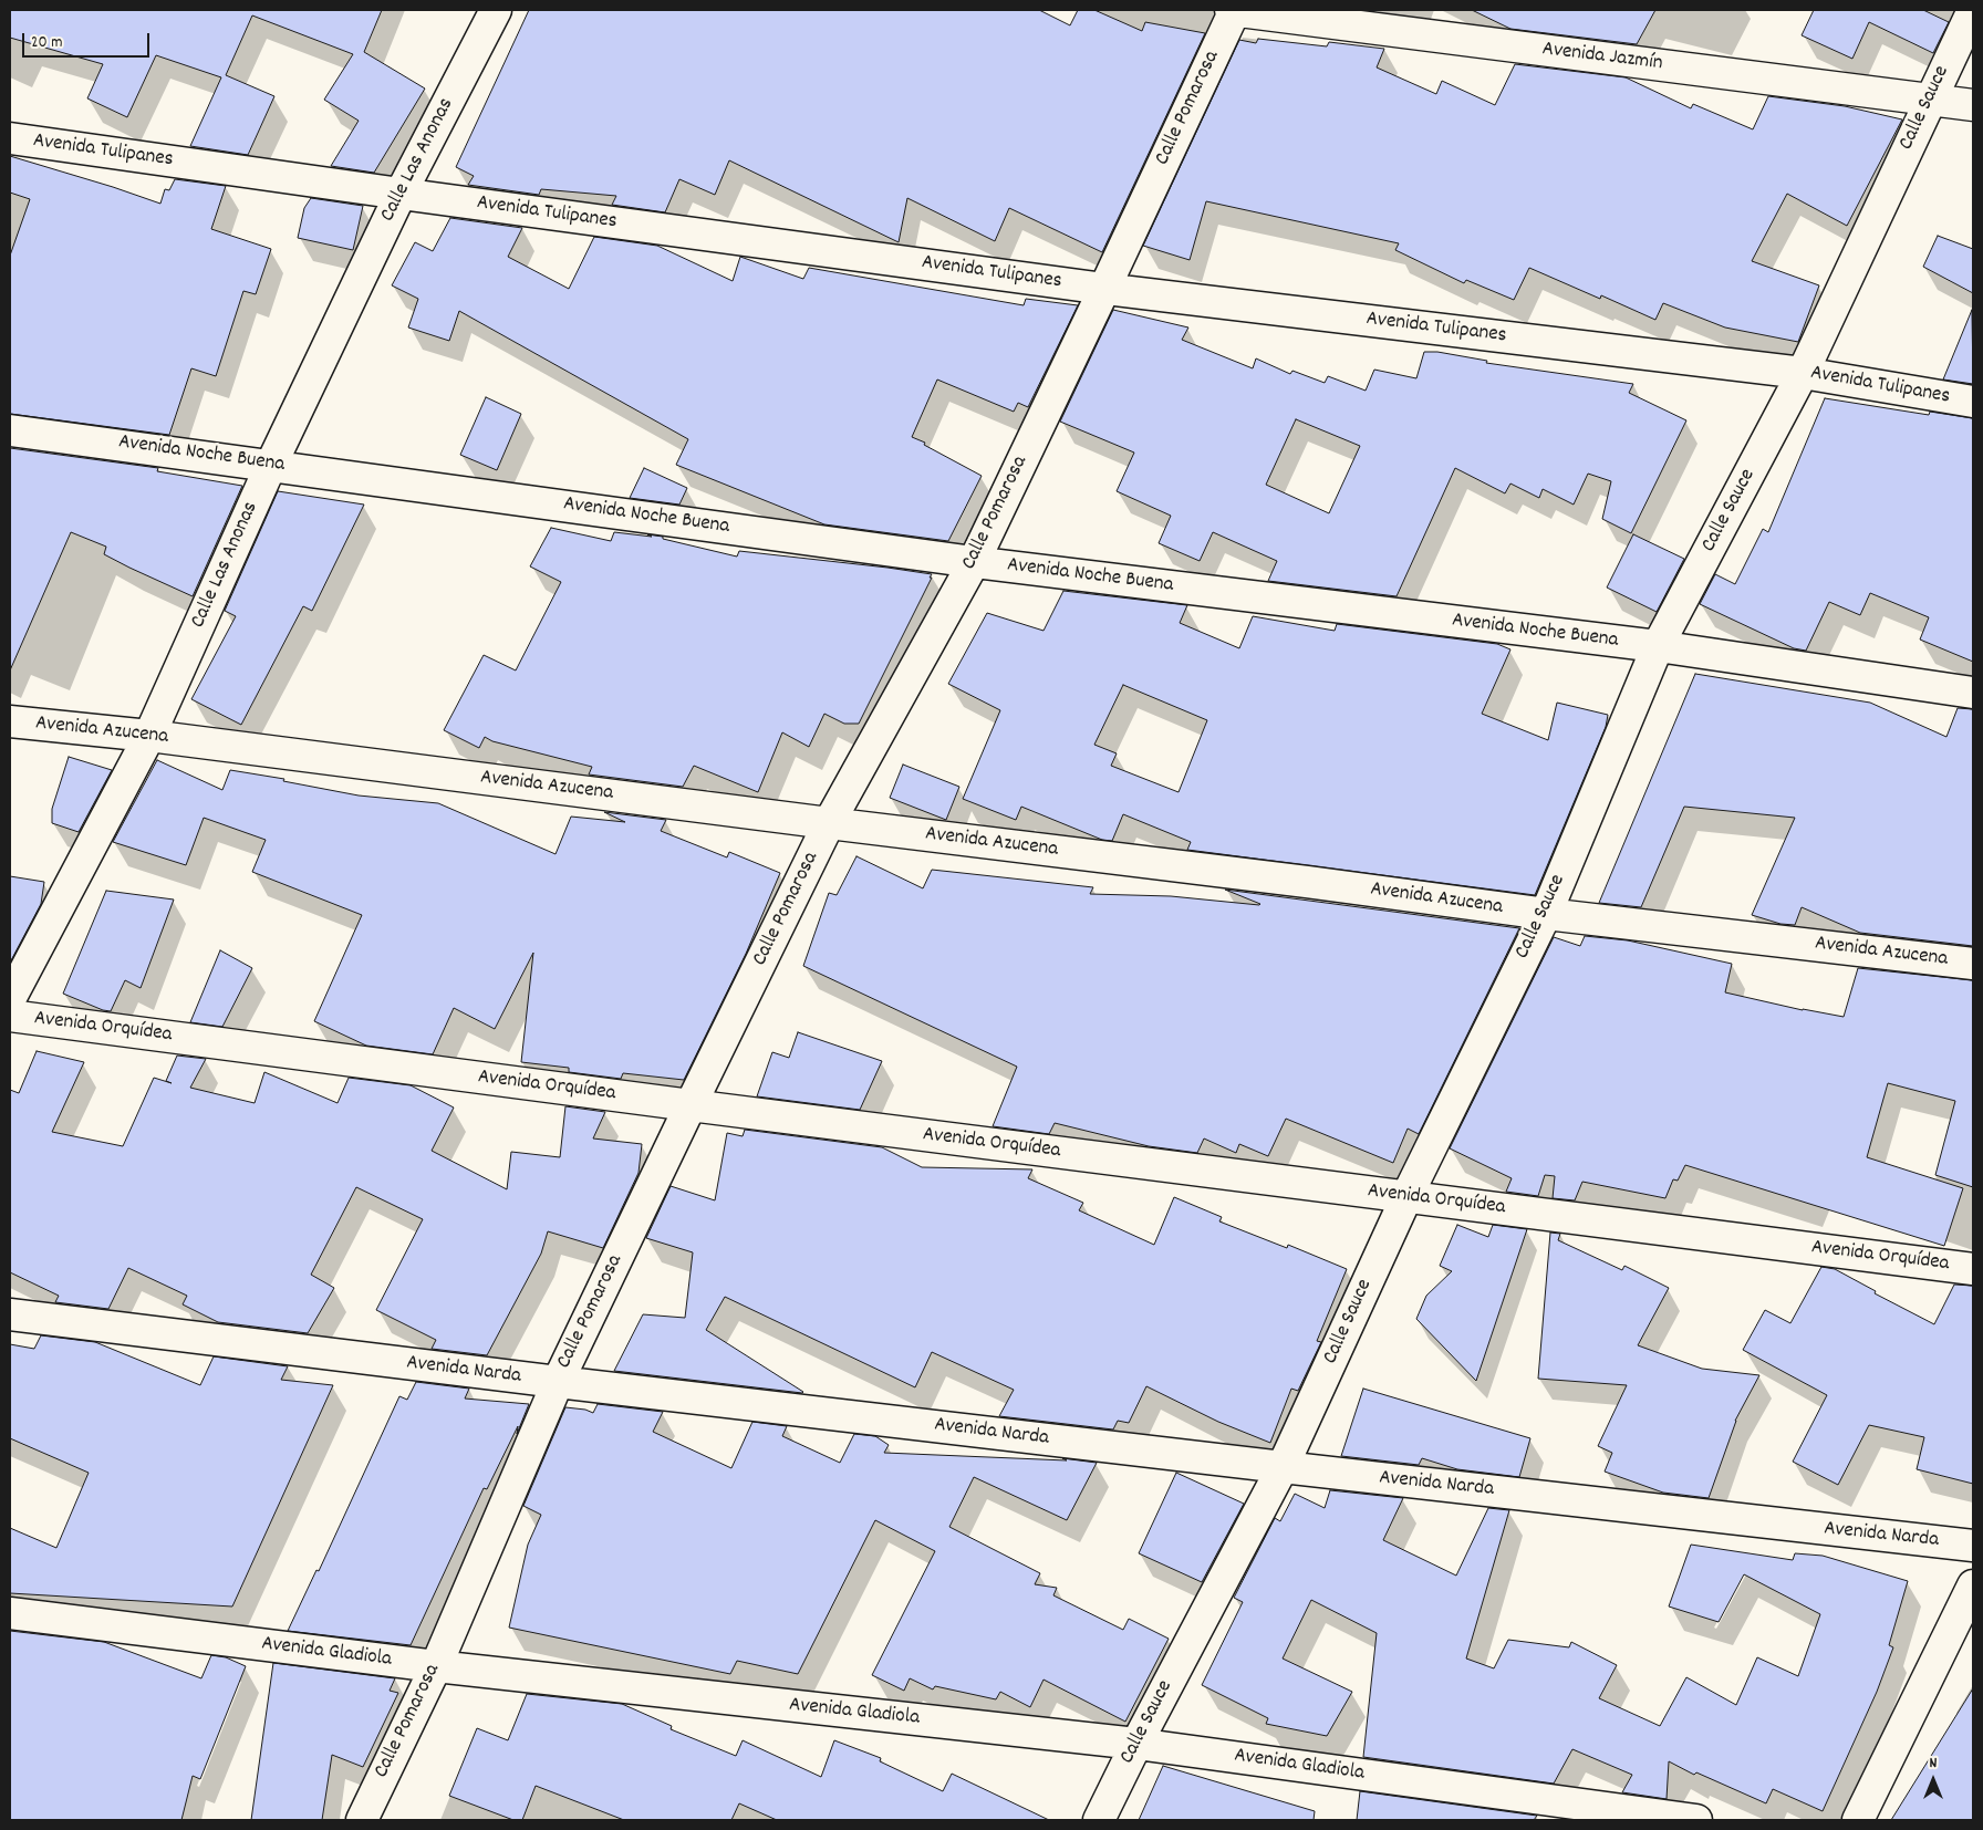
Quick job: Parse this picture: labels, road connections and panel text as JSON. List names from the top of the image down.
{
  "streets": {
    "street": [
      "Avenida Jazmín",
      "Calle Pomarosa",
      "Calle Sauce",
      "Avenida Tulipanes",
      "Calle Las Anonas",
      "Avenida Noche Buena",
      "Avenida Azucena",
      "Avenida Orquídea",
      "Avenida Narda",
      "Avenida Gladiola"
    ]
  },
  "crossings": [
    ["Avenida Jazmín", "Calle Pomarosa"],
    ["Avenida Jazmín", "Calle Sauce"],
    ["Calle Pomarosa", "Avenida Tulipanes"],
    ["Calle Pomarosa", "Avenida Noche Buena"],
    ["Calle Pomarosa", "Avenida Azucena"],
    ["Calle Pomarosa", "Avenida Orquídea"],
    ["Calle Pomarosa", "Avenida Narda"],
    ["Calle Pomarosa", "Avenida Gladiola"],
    ["Calle Sauce", "Avenida Tulipanes"],
    ["Calle Sauce", "Avenida Noche Buena"],
    ["Calle Sauce", "Avenida Azucena"],
    ["Calle Sauce", "Avenida Orquídea"],
    ["Calle Sauce", "Avenida Narda"],
    ["Calle Sauce", "Avenida Gladiola"],
    ["Avenida Tulipanes", "Calle Las Anonas"],
    ["Calle Las Anonas", "Avenida Noche Buena"],
    ["Calle Las Anonas", "Avenida Azucena"]
  ],
  "scale_bar": "20 m",
  "north": "top"
}
